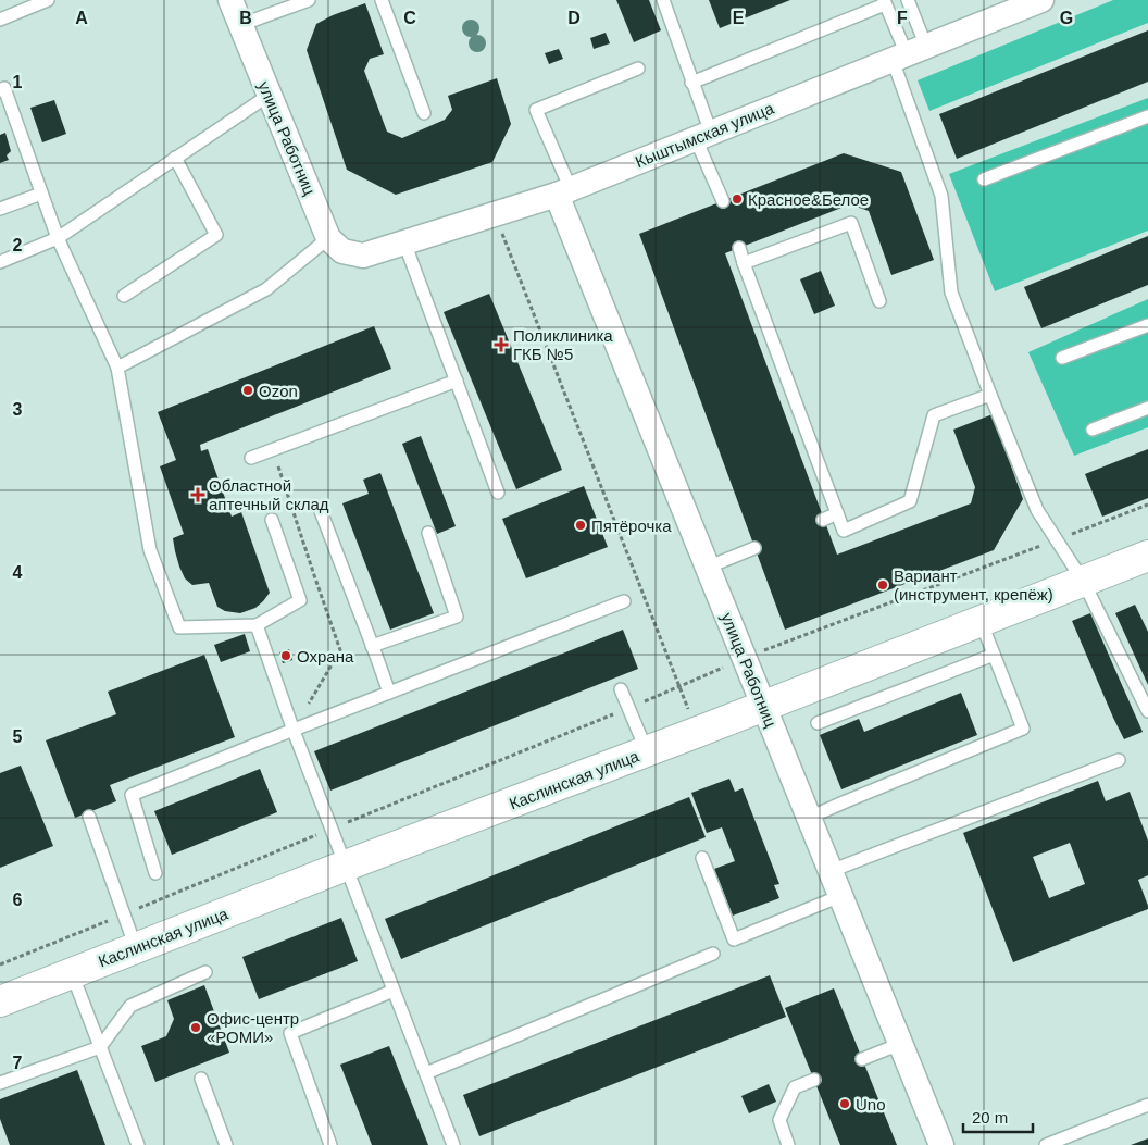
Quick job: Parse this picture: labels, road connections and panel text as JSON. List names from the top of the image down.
{
  "streets": {
    "main road": ["Каслинская улица"],
    "street": ["Кыштымская улица", "улица Работниц"]
  },
  "crossings": [
    ["Кыштымская улица", "улица Работниц"],
    ["улица Работниц", "Каслинская улица"]
  ],
  "places": {
    "other": [
      "Красное&Белое",
      "Ozon",
      "Пятёрочка",
      "Вариант (инструмент, крепёж)",
      "Охрана",
      "Офис-центр «РОМИ»",
      "Uno"
    ],
    "health": ["Поликлиника ГКБ №5", "Областной аптечный склад"]
  },
  "scale_bar": "20 m",
  "grid": {
    "columns": [
      "A",
      "B",
      "C",
      "D",
      "E",
      "F",
      "G"
    ],
    "rows": [
      "1",
      "2",
      "3",
      "4",
      "5",
      "6",
      "7"
    ]
  }
}
